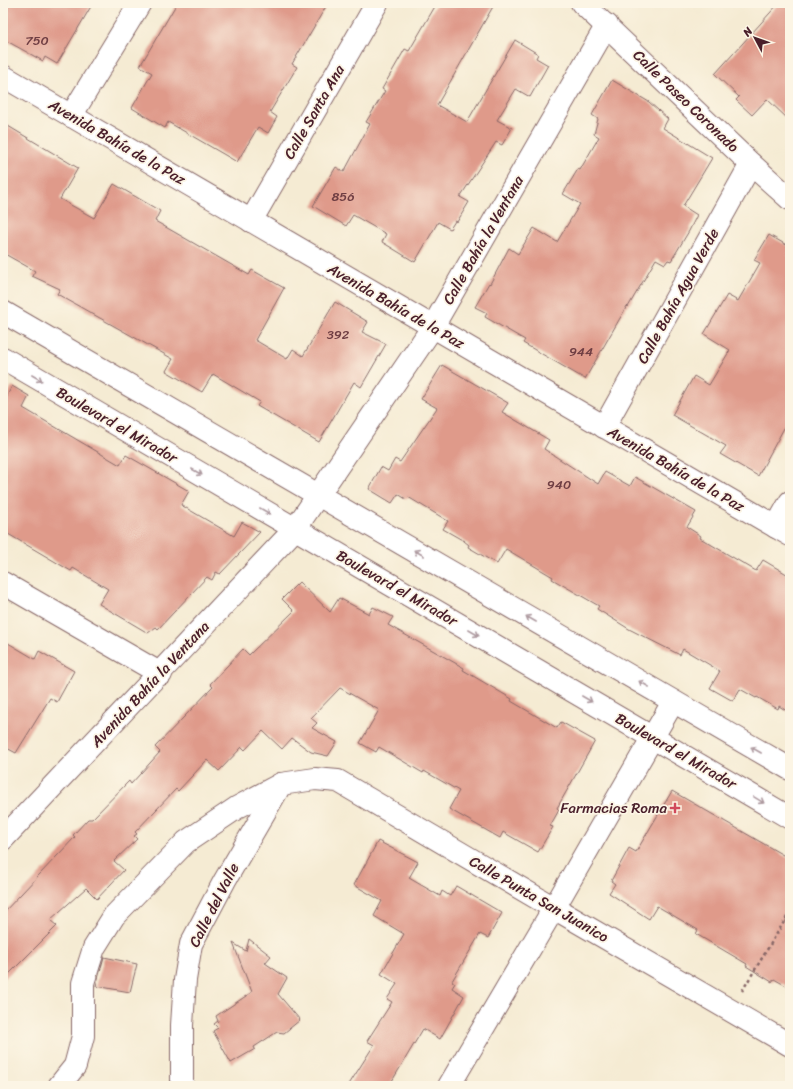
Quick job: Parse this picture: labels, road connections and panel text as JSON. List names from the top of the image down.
{
  "streets": {
    "street": [
      "Calle Paseo Coronado",
      "Calle Santa Ana",
      "Avenida Bahía de la Paz",
      "Calle Bahía la Ventana",
      "Calle Bahía Agua Verde",
      "Boulevard el Mirador",
      "Avenida Bahía la Ventana",
      "Calle Punta San Juanico",
      "Calle del Valle"
    ]
  },
  "crossings": [
    ["Calle Paseo Coronado", "Calle Bahía la Ventana"],
    ["Calle Paseo Coronado", "Calle Bahía Agua Verde"],
    ["Calle Santa Ana", "Avenida Bahía de la Paz"],
    ["Avenida Bahía de la Paz", "Calle Bahía la Ventana"],
    ["Avenida Bahía de la Paz", "Calle Bahía Agua Verde"],
    ["Calle Bahía la Ventana", "Boulevard el Mirador"],
    ["Calle Bahía la Ventana", "Avenida Bahía la Ventana"],
    ["Boulevard el Mirador", "Avenida Bahía la Ventana"],
    ["Calle Punta San Juanico", "Calle del Valle"]
  ],
  "places": {
    "health": ["Farmacias Roma"]
  },
  "house_numbers": [
    "750",
    "856",
    "392",
    "944",
    "940"
  ],
  "north": "top left"
}
